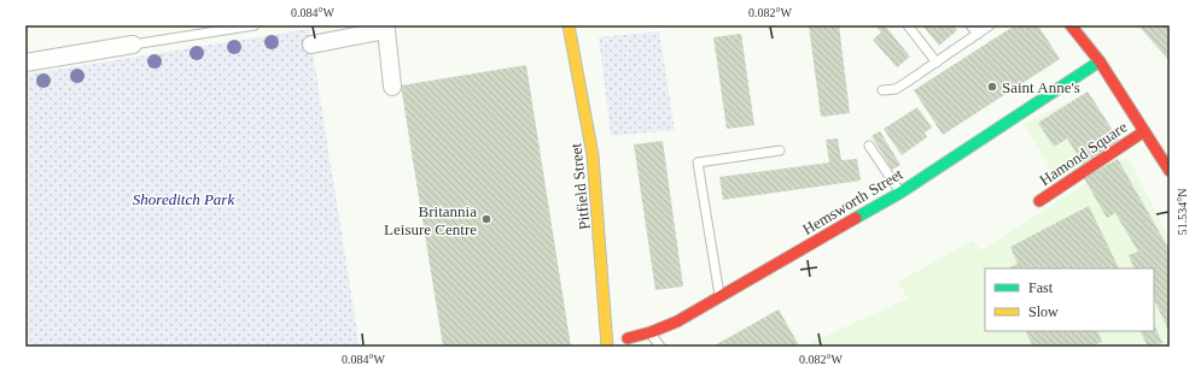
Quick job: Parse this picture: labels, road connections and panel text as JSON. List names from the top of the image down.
{
  "streets": {
    "street": ["Hamond Square", "Pitfield Street", "Hemsworth Street"]
  },
  "crossings": [
    ["Pitfield Street", "Hemsworth Street"]
  ],
  "parks": ["Shoreditch Park"],
  "places": ["Saint Anne's", "Britannia Leisure Centre"],
  "legend": ["Fast", "Slow"],
  "coordinates": ["0.084°W", "0.082°W", "51.534°N"]
}
